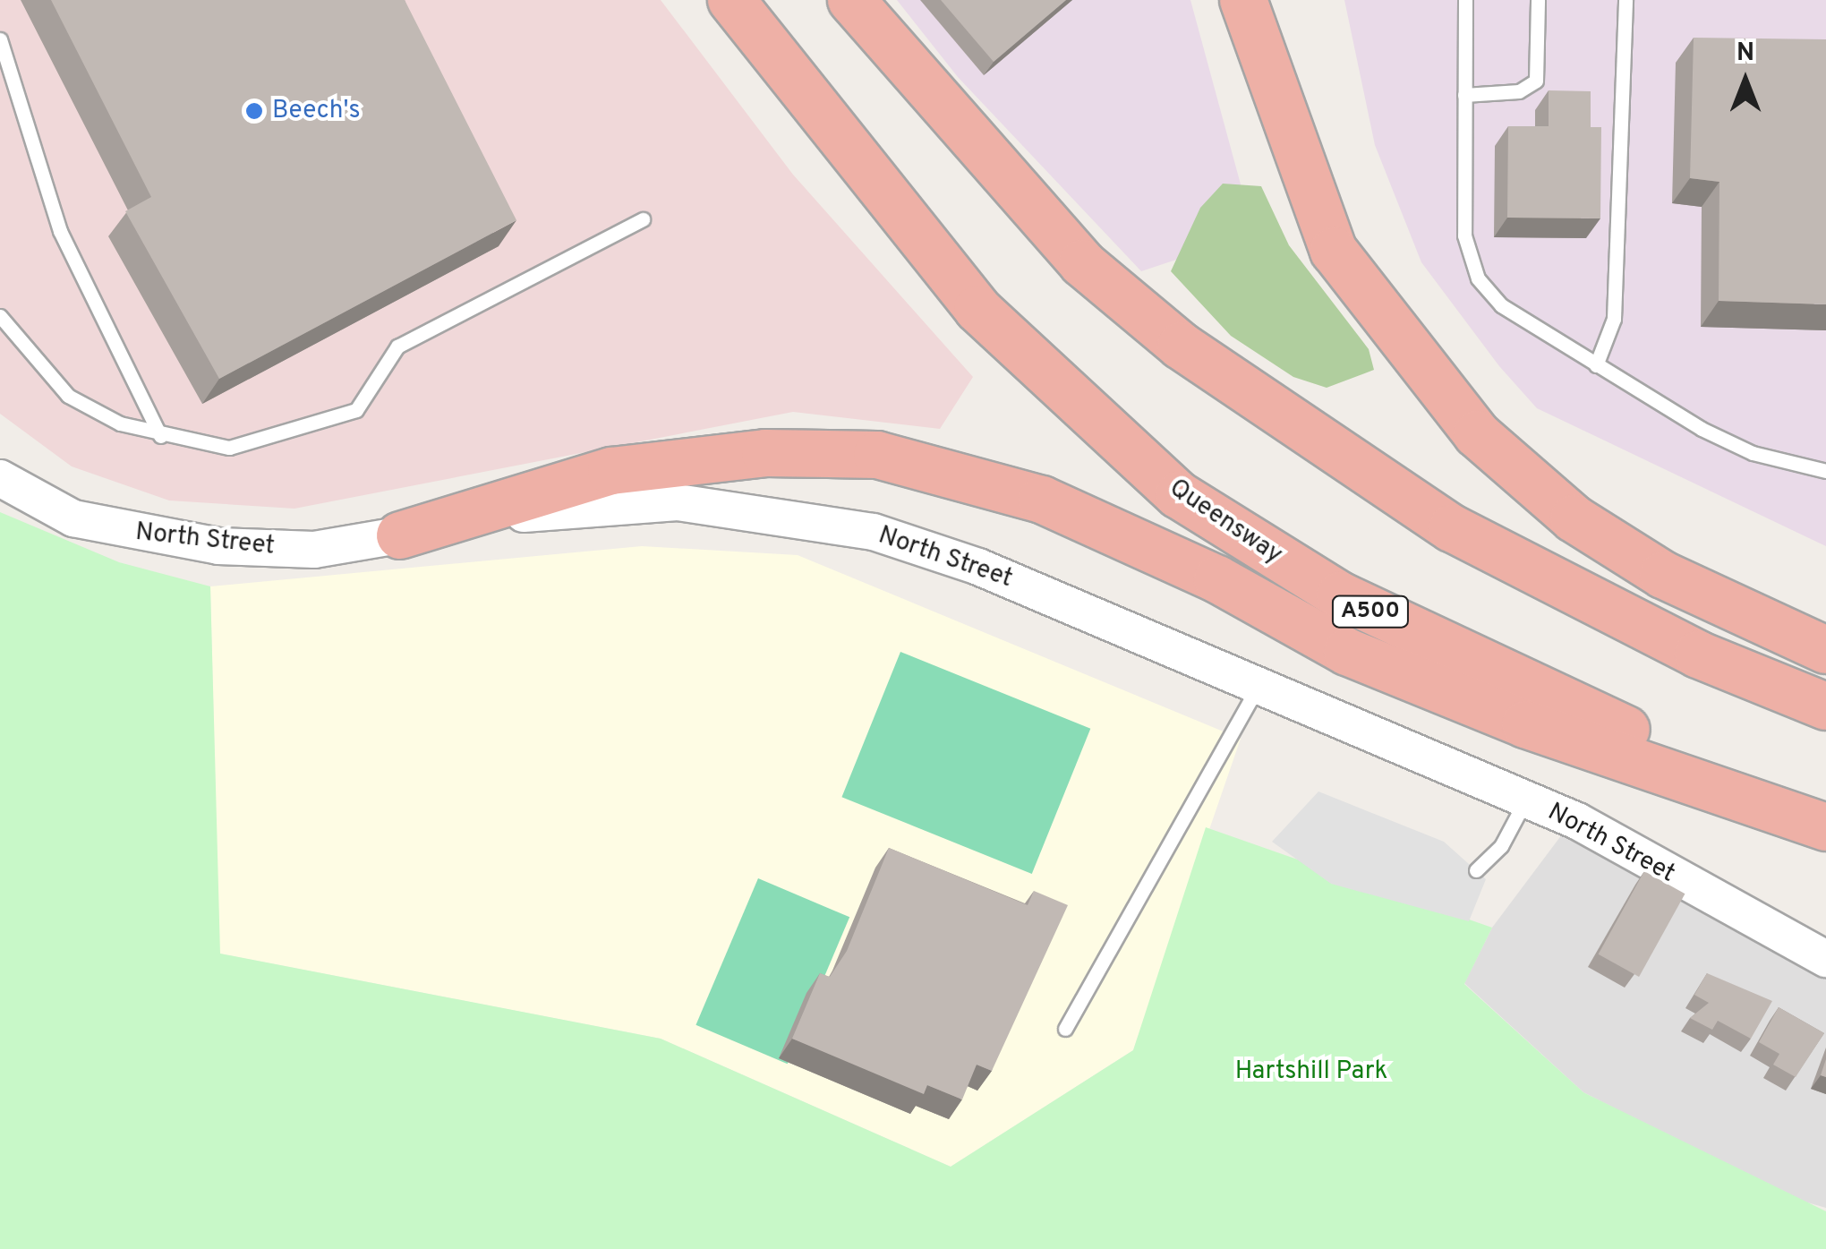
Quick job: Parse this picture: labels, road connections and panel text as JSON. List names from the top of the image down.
{
  "streets": {
    "highway": ["Queensway", "A500"],
    "street": ["North Street"]
  },
  "parks": ["Hartshill Park"],
  "places": ["Beech's"],
  "north": "top"
}
